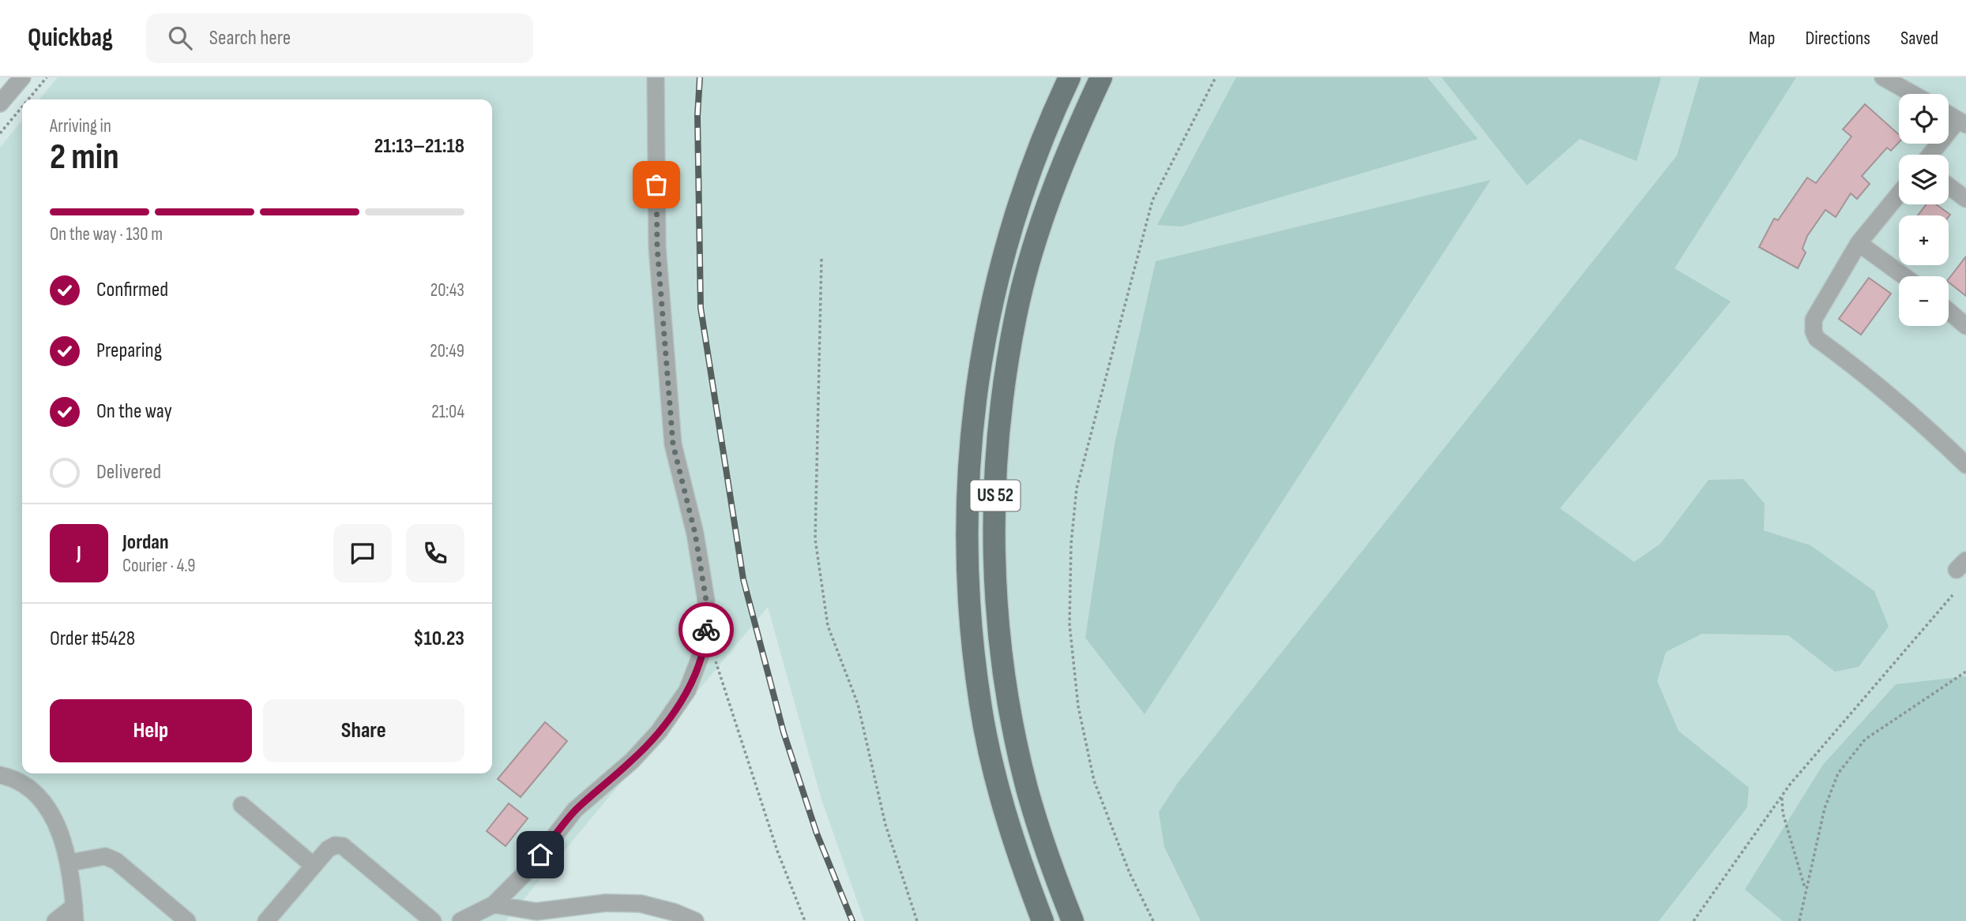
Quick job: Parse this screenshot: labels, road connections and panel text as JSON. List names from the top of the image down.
{
  "streets": {
    "main road": ["US 52"]
  },
  "page": {
    "header": "Quickbag",
    "search": "Search here",
    "nav": ["Map", "Directions", "Saved"],
    "map_buttons": ["+", "−"],
    "heading": ["2 min", "Arriving in", "21:13–21:18"],
    "panel": [
      "Jordan",
      "Courier · 4.9",
      "Order #5428",
      "$10.23"
    ],
    "bar": "On the way · 130 m",
    "list": [
      ["Confirmed", "20:43"],
      ["Preparing", "20:49"],
      ["On the way", "21:04"],
      "Delivered"
    ],
    "round": "J",
    "buttons": ["Help", "Share"]
  }
}
